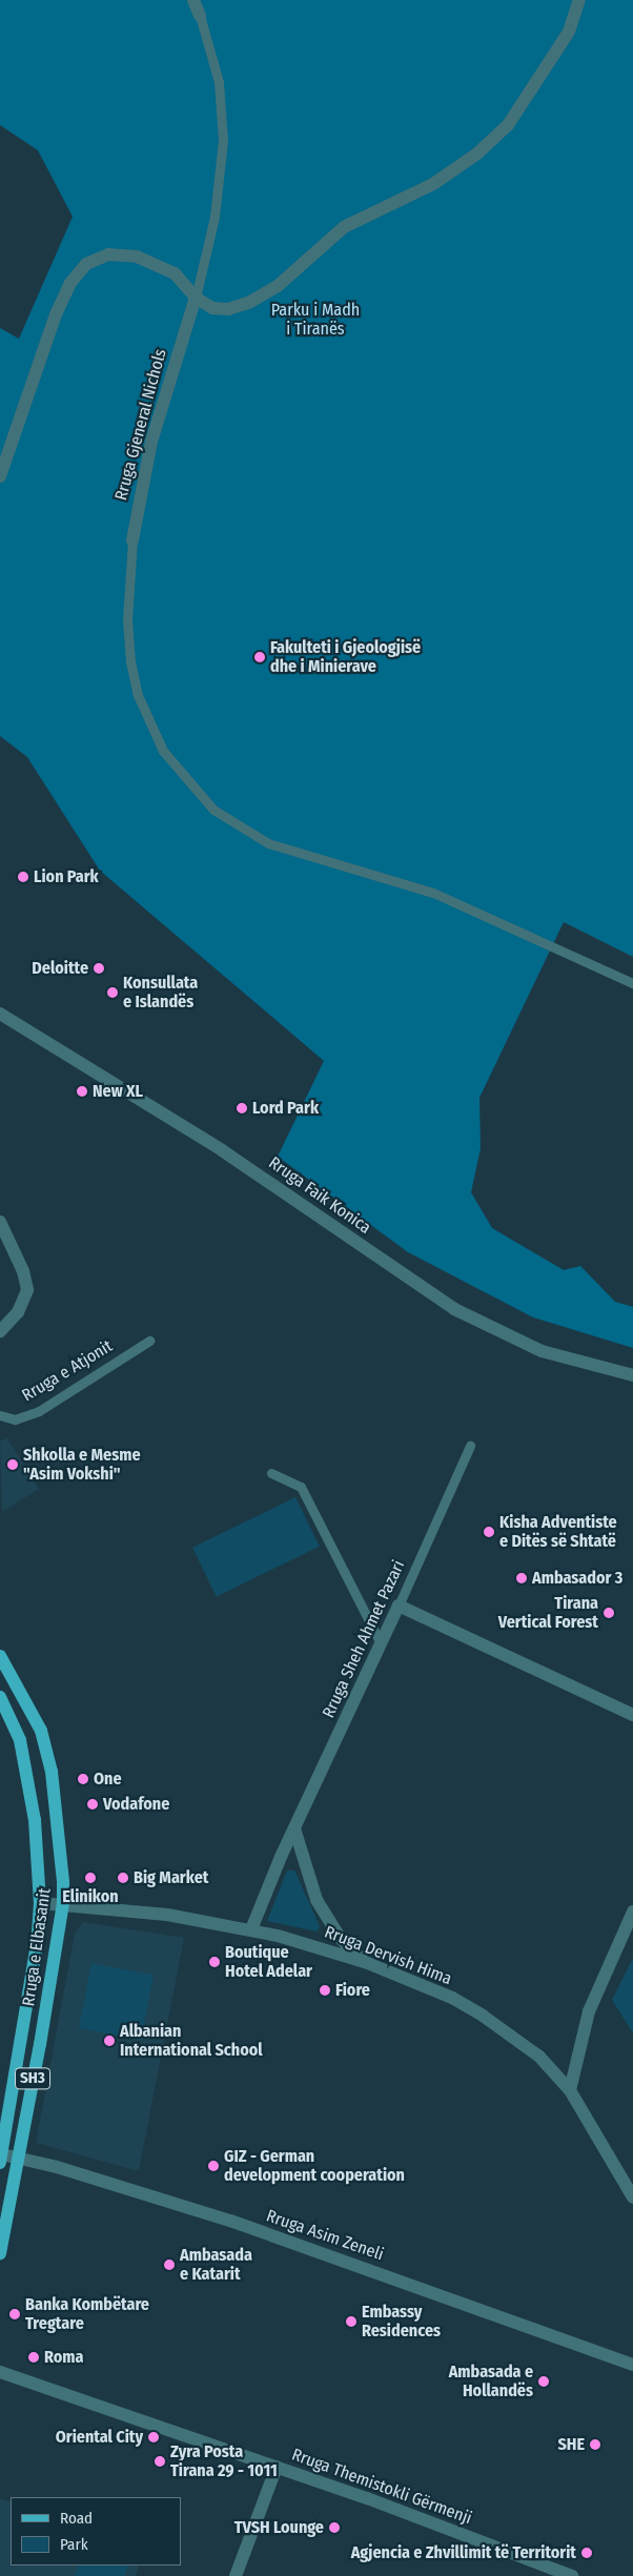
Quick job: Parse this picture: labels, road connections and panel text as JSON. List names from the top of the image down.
{
  "streets": {
    "main road": ["Rruga e Elbasanit", "SH3"],
    "street": [
      "Rruga Gjeneral Nichols",
      "Rruga Faik Konica",
      "Rruga Sheh Ahmet Pazari",
      "Rruga Dervish Hima",
      "Rruga Asim Zeneli",
      "Rruga Themistokli Gërmenji"
    ],
    "lane": ["Rruga e Atjonit"]
  },
  "crossings": [
    ["Rruga Sheh Ahmet Pazari", "Rruga Dervish Hima"],
    ["Rruga e Elbasanit", "Rruga Dervish Hima"],
    ["Rruga e Elbasanit", "Rruga Asim Zeneli"]
  ],
  "parks": ["Parku i Madh i Tiranës"],
  "places": [
    "Fakulteti i Gjeologjisë dhe i Minierave",
    "Lion Park",
    "Deloitte",
    "Konsullata e Islandës",
    "New XL",
    "Lord Park",
    "Shkolla e Mesme \"Asim Vokshi\"",
    "Kisha Adventiste e Ditës së Shtatë",
    "Ambasador 3",
    "Tirana Vertical Forest",
    "One",
    "Vodafone",
    "Elinikon",
    "Big Market",
    "Boutique Hotel Adelar",
    "Fiore",
    "Albanian International School",
    "GIZ - German development cooperation",
    "Ambasada e Katarit",
    "Banka Kombëtare Tregtare",
    "Embassy Residences",
    "Roma",
    "Ambasada e Hollandës",
    "Oriental City",
    "SHE",
    "Zyra Posta Tirana 29 - 1011",
    "TVSH Lounge",
    "Agjencia e Zhvillimit të Territorit"
  ],
  "legend": ["Road", "Park"]
}
